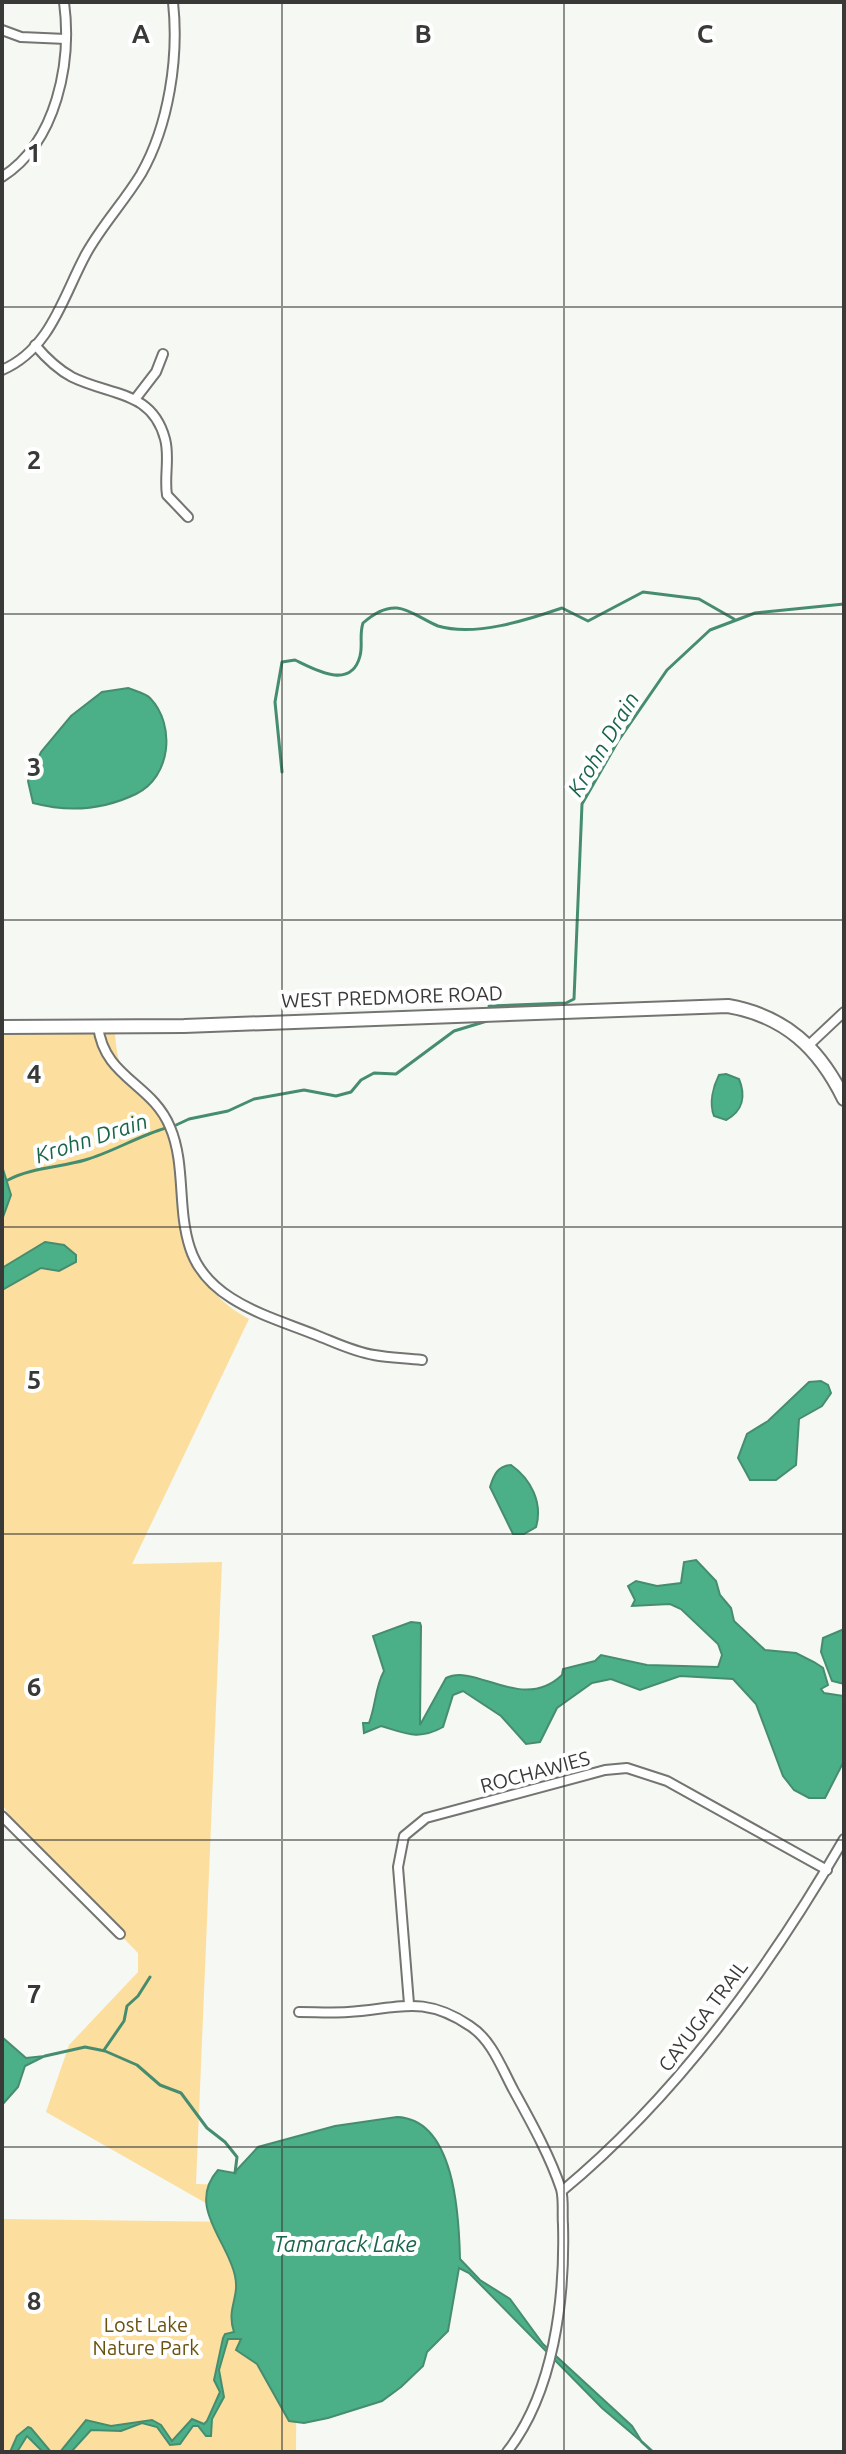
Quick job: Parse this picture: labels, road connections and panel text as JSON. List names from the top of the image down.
{
  "streets": {
    "street": ["WEST PREDMORE ROAD", "ROCHAWIES", "CAYUGA TRAIL"]
  },
  "crossings": [
    ["ROCHAWIES", "CAYUGA TRAIL"]
  ],
  "water": ["Krohn Drain", "Tamarack Lake"],
  "parks": ["Lost Lake Nature Park"],
  "grid": {
    "columns": ["A", "B", "C"],
    "rows": [
      "1",
      "2",
      "3",
      "4",
      "5",
      "6",
      "7",
      "8"
    ]
  }
}
